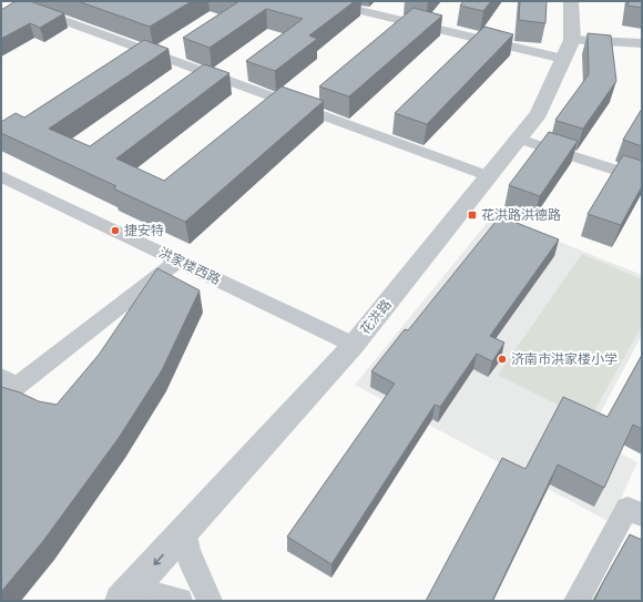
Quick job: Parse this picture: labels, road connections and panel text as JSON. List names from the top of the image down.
{
  "streets": {
    "street": ["洪家楼西路", "花洪路"]
  },
  "crossings": [
    ["洪家楼西路", "花洪路"]
  ],
  "places": {
    "transit": ["花洪路洪德路"],
    "other": ["捷安特", "济南市洪家楼小学"]
  }
}
